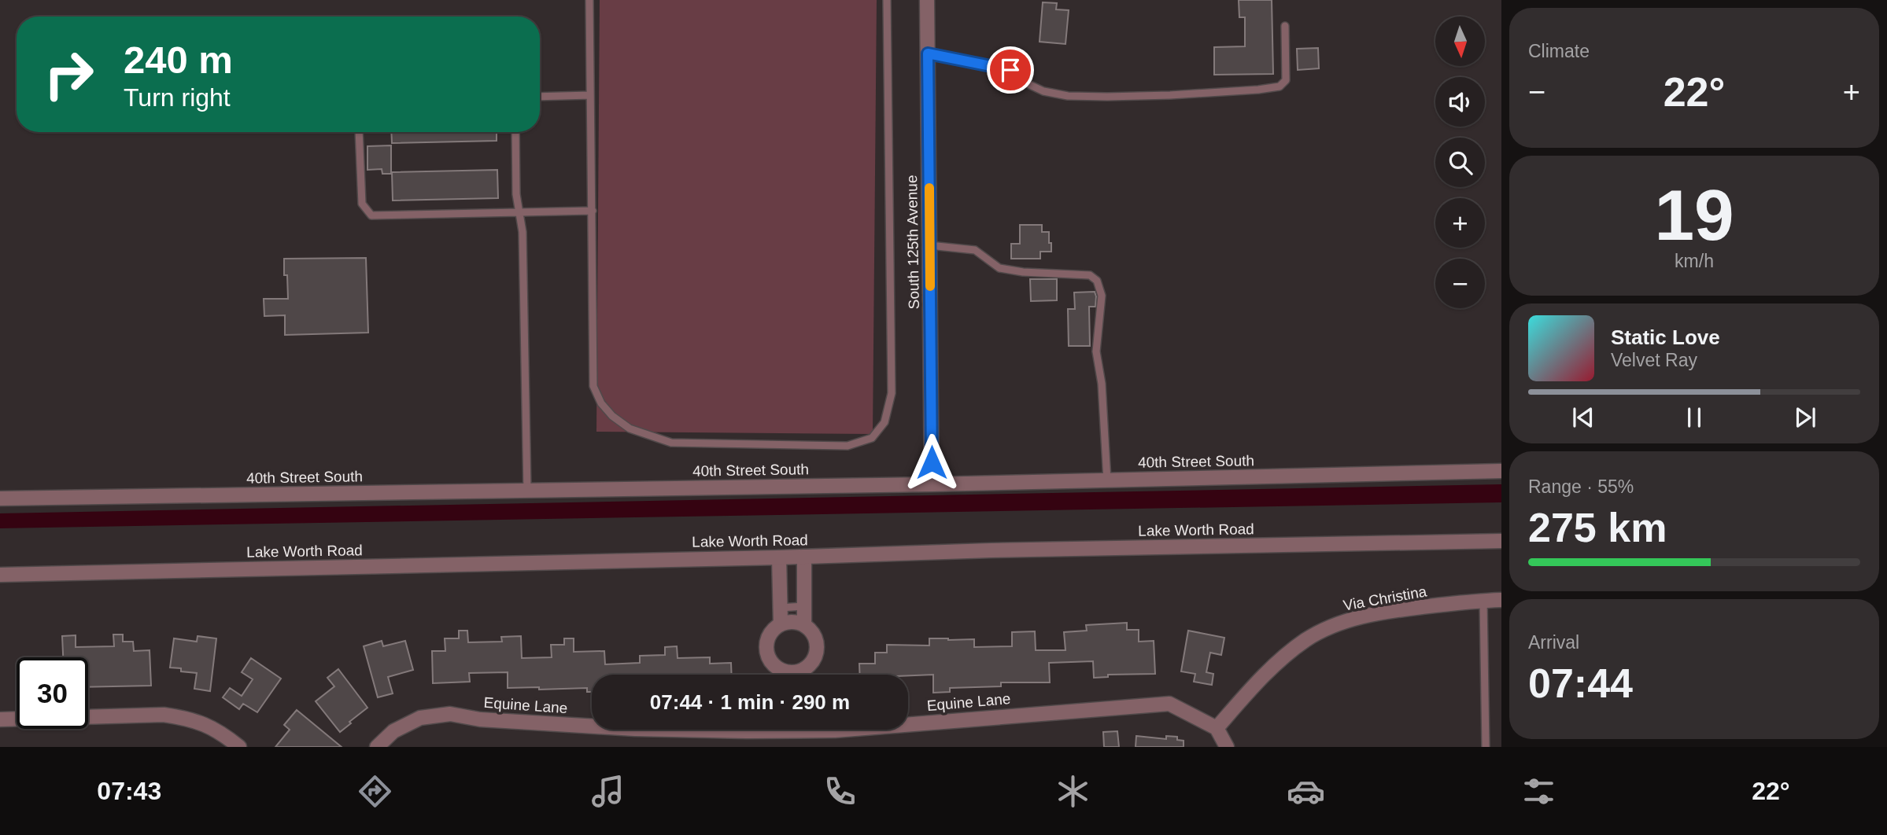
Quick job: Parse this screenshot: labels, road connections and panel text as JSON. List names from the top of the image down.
{
  "streets": {
    "street": [
      "South 125th Avenue",
      "40th Street South",
      "Lake Worth Road",
      "Via Christina",
      "Equine Lane"
    ]
  },
  "crossings": [
    ["South 125th Avenue", "40th Street South"],
    ["Via Christina", "Equine Lane"]
  ],
  "north": "bottom",
  "page": {
    "tile": [
      "Climate",
      ["19", "km/h"],
      ["Range · 55%", "275 km"],
      ["Arrival", "07:44"]
    ],
    "map_buttons": ["+", "−"],
    "turn": ["240 m", "Turn right"],
    "heat": ["−", "22°", "+"],
    "song": ["Static Love", "Velvet Ray"],
    "limit": "30",
    "trip": "07:44 · 1 min · 290 m",
    "tabs": ["07:43", "22°"]
  }
}
